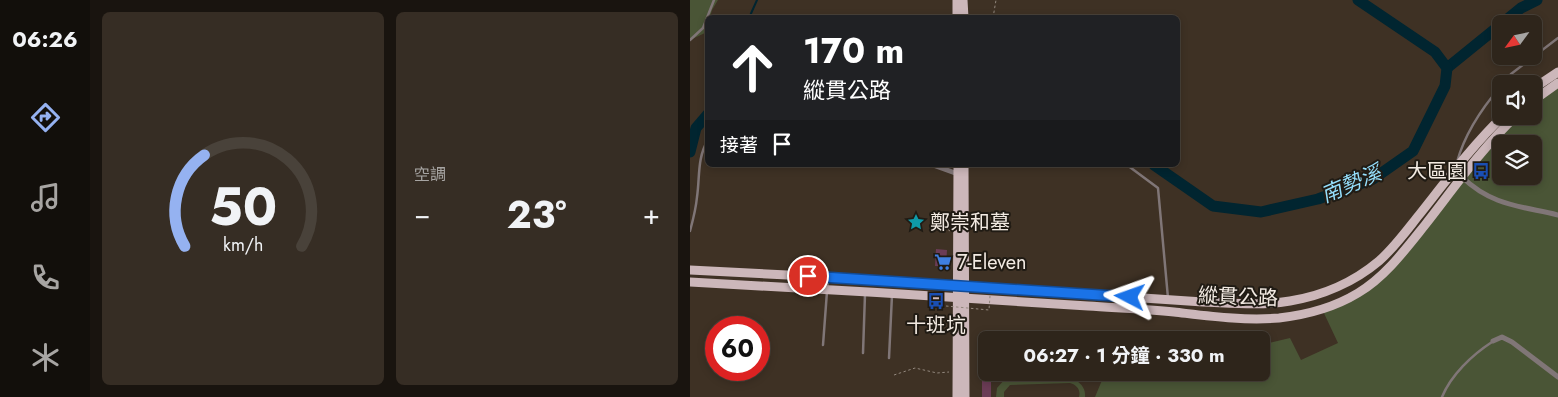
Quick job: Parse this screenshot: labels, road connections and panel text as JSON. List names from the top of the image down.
{
  "streets": {
    "main road": ["縱貫公路"]
  },
  "water": ["南勢溪"],
  "places": {
    "bus stop": ["大區園", "十班坑"],
    "place": ["鄭崇和墓"],
    "supermarket": ["7-Eleven"]
  },
  "north": "bottom left",
  "page": {
    "tabs": "06:26",
    "tile": "空調",
    "turn": ["170 m", "縱貫公路"],
    "then": "接著",
    "heat": ["−", "23°", "+"],
    "limit": "60",
    "trip": "06:27 · 1 分鐘 · 330 m",
    "gauge": ["50", "km/h"]
  }
}
